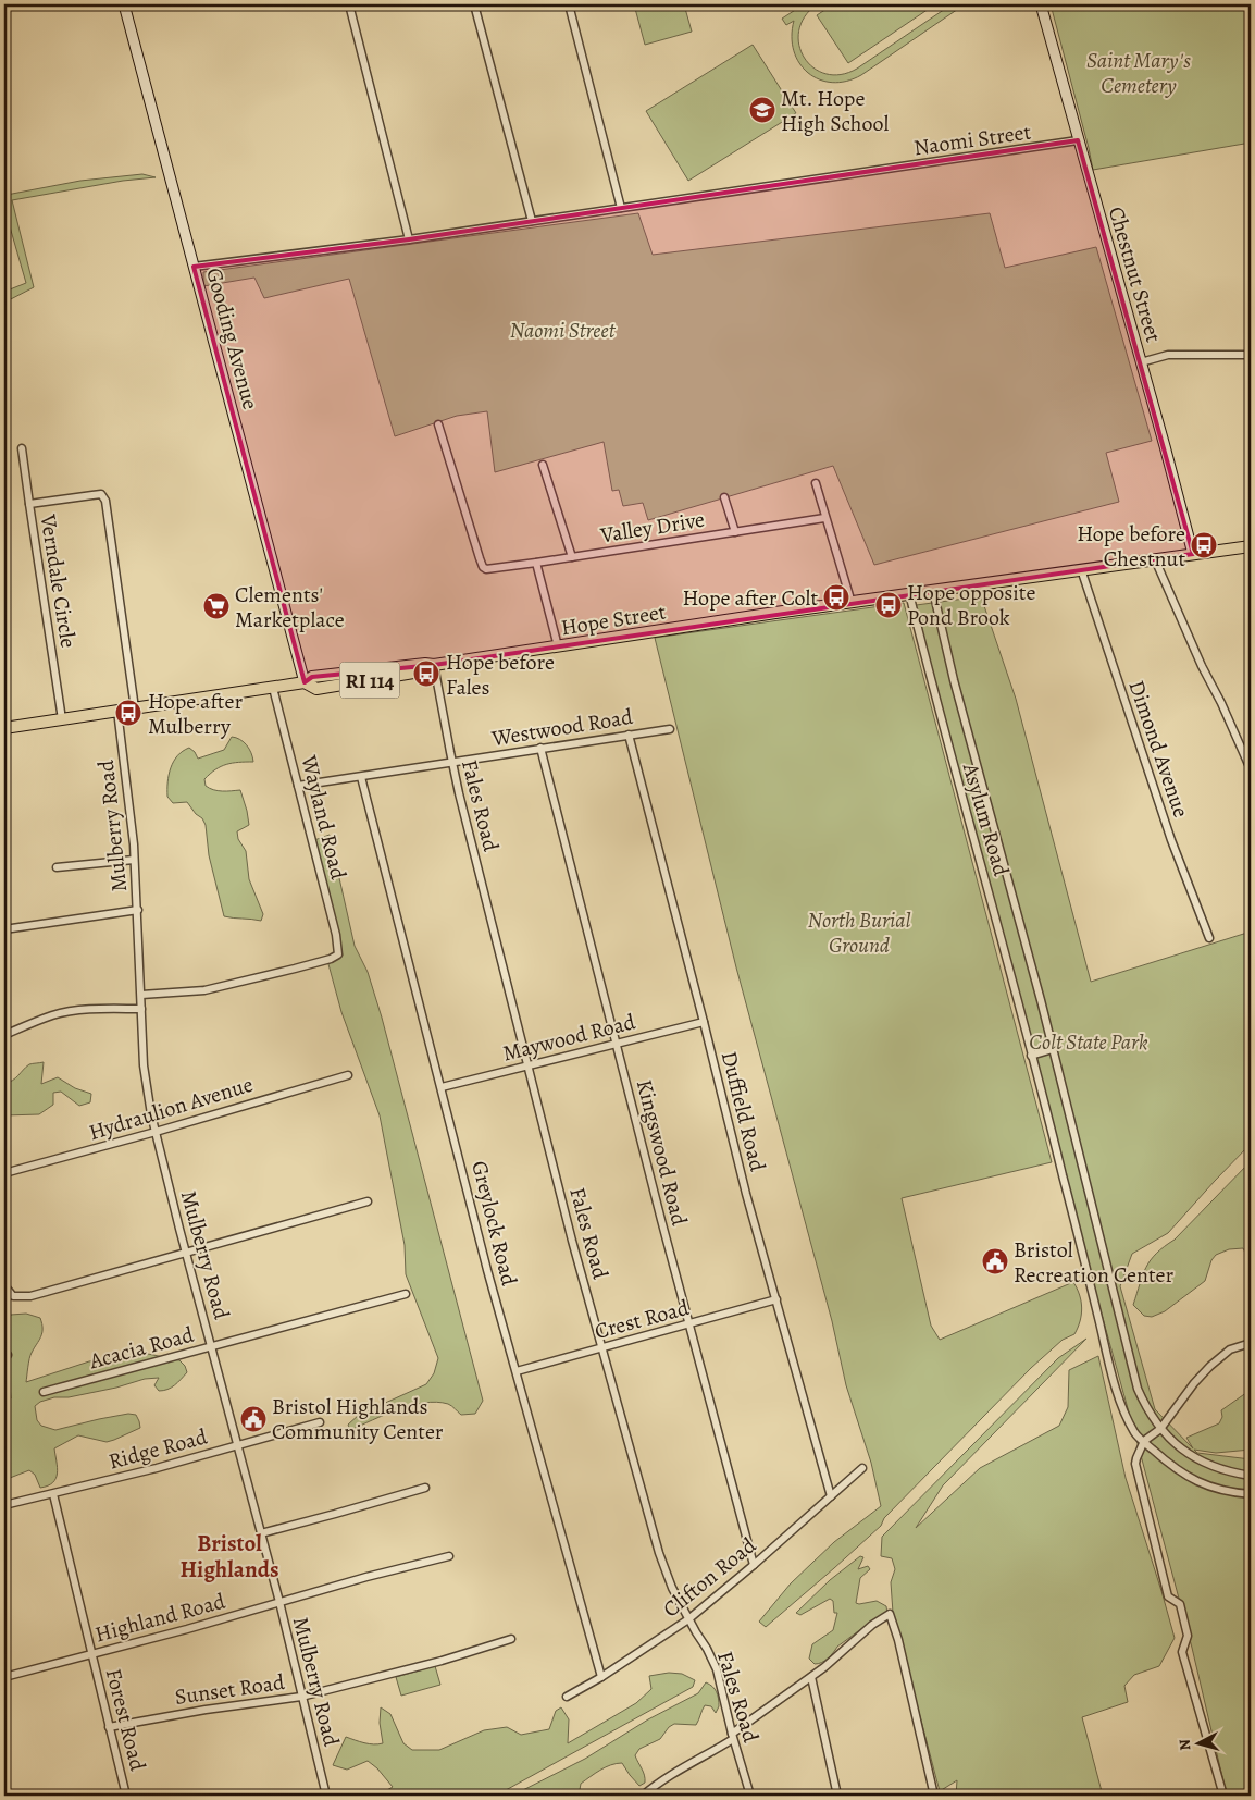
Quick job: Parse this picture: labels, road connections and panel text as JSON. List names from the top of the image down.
{
  "streets": {
    "main road": [
      "Chestnut Street",
      "Gooding Avenue",
      "Hope Street",
      "RI 114"
    ],
    "street": [
      "Naomi Street",
      "Valley Drive",
      "Verndale Circle",
      "Westwood Road",
      "Dimond Avenue",
      "Fales Road",
      "Wayland Road",
      "Asylum Road",
      "Mulberry Road",
      "Maywood Road",
      "Hydraulion Avenue",
      "Duffield Road",
      "Kingswood Road",
      "Greylock Road",
      "Crest Road",
      "Acacia Road",
      "Ridge Road",
      "Clifton Road",
      "Highland Road",
      "Sunset Road",
      "Forest Road"
    ]
  },
  "crossings": [
    ["Naomi Street", "Chestnut Street"],
    ["Naomi Street", "Gooding Avenue"],
    ["Chestnut Street", "Hope Street"],
    ["Gooding Avenue", "Hope Street"],
    ["Verndale Circle", "Hope Street"],
    ["Hope Street", "Dimond Avenue"],
    ["Hope Street", "Fales Road"],
    ["Hope Street", "Wayland Road"],
    ["Hope Street", "Asylum Road"],
    ["Hope Street", "Mulberry Road"],
    ["Westwood Road", "Fales Road"],
    ["Westwood Road", "Wayland Road"],
    ["Westwood Road", "Duffield Road"],
    ["Westwood Road", "Kingswood Road"],
    ["Westwood Road", "Greylock Road"],
    ["Fales Road", "Maywood Road"],
    ["Fales Road", "Crest Road"],
    ["Fales Road", "Clifton Road"],
    ["Wayland Road", "Mulberry Road"],
    ["Mulberry Road", "Hydraulion Avenue"],
    ["Mulberry Road", "Acacia Road"],
    ["Mulberry Road", "Ridge Road"],
    ["Mulberry Road", "Highland Road"],
    ["Mulberry Road", "Sunset Road"],
    ["Maywood Road", "Duffield Road"],
    ["Maywood Road", "Kingswood Road"],
    ["Maywood Road", "Greylock Road"],
    ["Duffield Road", "Crest Road"],
    ["Duffield Road", "Clifton Road"],
    ["Kingswood Road", "Crest Road"],
    ["Kingswood Road", "Clifton Road"],
    ["Greylock Road", "Crest Road"],
    ["Greylock Road", "Clifton Road"],
    ["Ridge Road", "Forest Road"],
    ["Highland Road", "Forest Road"],
    ["Sunset Road", "Forest Road"]
  ],
  "districts": ["Bristol Highlands"],
  "parks": [
    "Saint Mary's Cemetery",
    "Naomi Street",
    "North Burial Ground",
    "Colt State Park"
  ],
  "places": {
    "school or university": ["Mt. Hope High School"],
    "bus stop": [
      "Hope before Chestnut",
      "Hope after Colt",
      "Hope opposite Pond Brook",
      "Hope before Fales",
      "Hope after Mulberry"
    ],
    "supermarket": ["Clements' Marketplace"],
    "public building": ["Bristol Recreation Center", "Bristol Highlands Community Center"]
  },
  "north": "left"
}
